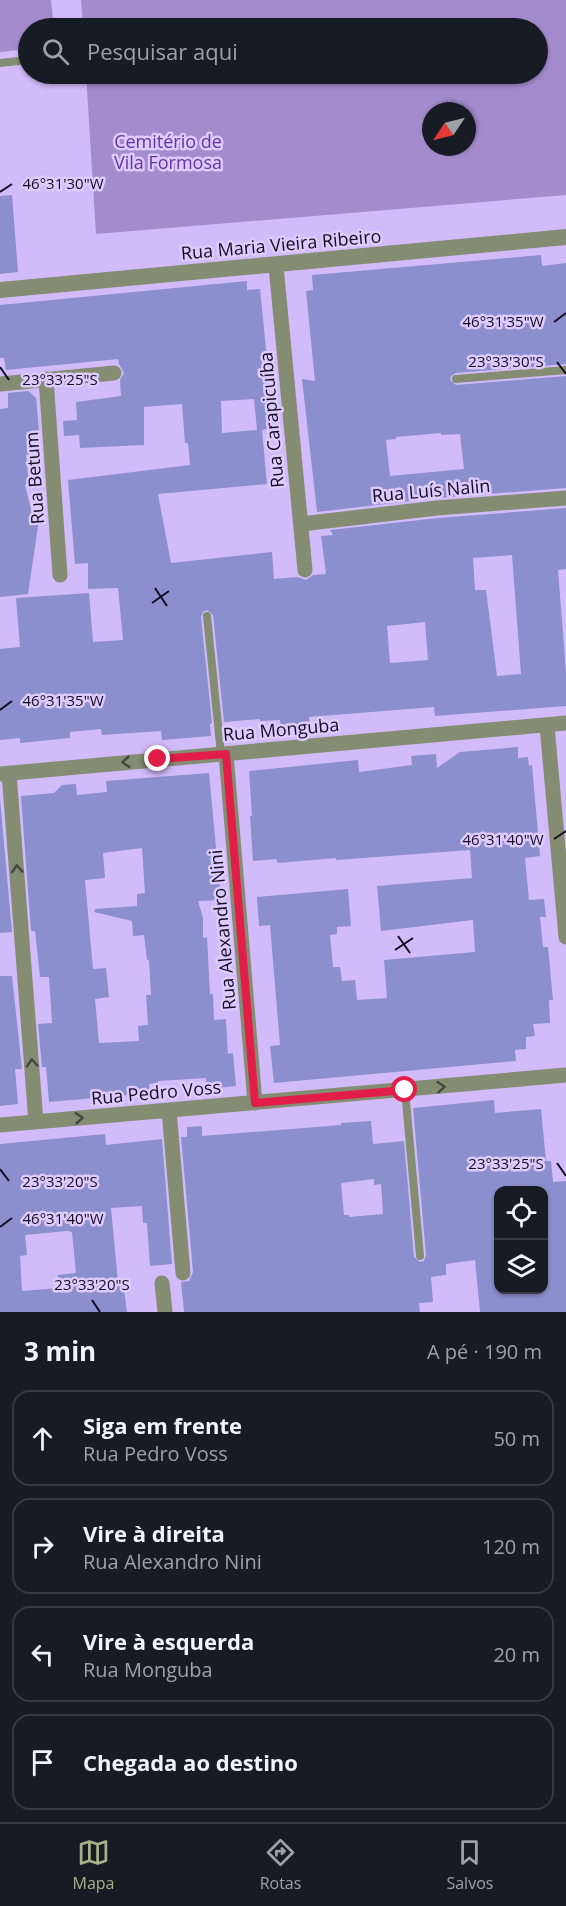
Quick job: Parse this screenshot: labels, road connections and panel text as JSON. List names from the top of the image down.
{
  "streets": {
    "street": [
      "Rua Maria Vieira Ribeiro",
      "Rua Carapicuíba",
      "Rua Betum",
      "Rua Luís Nalin",
      "Rua Monguba",
      "Rua Alexandro Nini",
      "Rua Pedro Voss"
    ]
  },
  "crossings": [
    ["Rua Maria Vieira Ribeiro", "Rua Carapicuíba"],
    ["Rua Carapicuíba", "Rua Luís Nalin"],
    ["Rua Monguba", "Rua Alexandro Nini"],
    ["Rua Alexandro Nini", "Rua Pedro Voss"]
  ],
  "one_way": ["Rua Monguba", "Rua Pedro Voss"],
  "parks": ["Cemitério de Vila Formosa"],
  "north": "bottom left",
  "page": {
    "search": "Pesquisar aqui",
    "heading": ["3 min", "A pé · 190 m"],
    "list": [
      ["Siga em frente", "Rua Pedro Voss", "50 m"],
      ["Vire à direita", "Rua Alexandro Nini", "120 m"],
      ["Vire à esquerda", "Rua Monguba", "20 m"],
      "Chegada ao destino"
    ],
    "nav": ["Mapa", "Rotas", "Salvos"]
  },
  "coordinates": [
    "46°31'30\"W",
    "46°31'35\"W",
    "23°33'30\"S",
    "23°33'25\"S",
    "46°31'40\"W",
    "23°33'20\"S"
  ]
}
